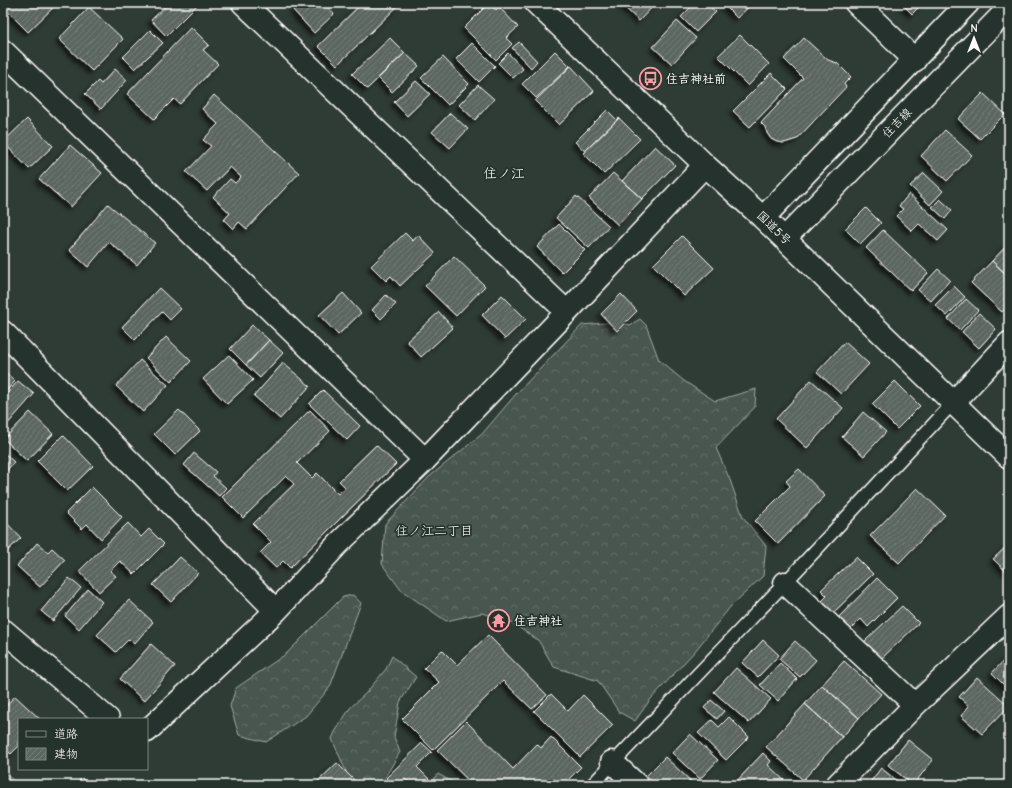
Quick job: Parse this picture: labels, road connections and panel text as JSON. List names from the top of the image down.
{
  "streets": {
    "main road": ["住吉線", "国道5号"]
  },
  "crossings": [
    ["住吉線", "国道5号"]
  ],
  "districts": ["住ノ江", "住ノ江二丁目"],
  "places": {
    "bus stop": ["住吉神社前"],
    "temple": ["住吉神社"]
  },
  "legend": ["道路", "建物"],
  "north": "top"
}
